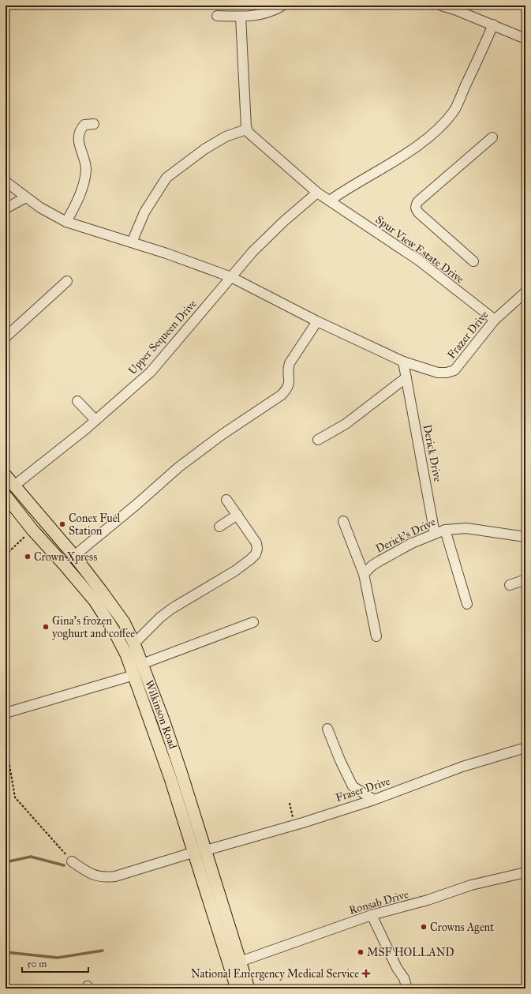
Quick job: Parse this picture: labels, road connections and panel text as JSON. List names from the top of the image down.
{
  "streets": {
    "main road": ["Wilkinson Road"],
    "street": [
      "Spur View Estate Drive",
      "Frazer Drive",
      "Upper Sequeen Drive",
      "Derick Drive",
      "Derick's Drive",
      "Fraser Drive",
      "Ronsab Drive"
    ]
  },
  "crossings": [
    ["Spur View Estate Drive", "Frazer Drive"],
    ["Spur View Estate Drive", "Upper Sequeen Drive"],
    ["Frazer Drive", "Upper Sequeen Drive"],
    ["Frazer Drive", "Derick Drive"],
    ["Upper Sequeen Drive", "Wilkinson Road"],
    ["Derick Drive", "Derick's Drive"],
    ["Wilkinson Road", "Fraser Drive"],
    ["Wilkinson Road", "Ronsab Drive"]
  ],
  "places": {
    "other": [
      "Conex Fuel Station",
      "Crown Xpress",
      "Gina's frozen yoghurt and coffee",
      "Crowns Agent",
      "MSF HOLLAND"
    ],
    "health": ["National Emergency Medical Service"]
  },
  "scale_bar": "50 m"
}
